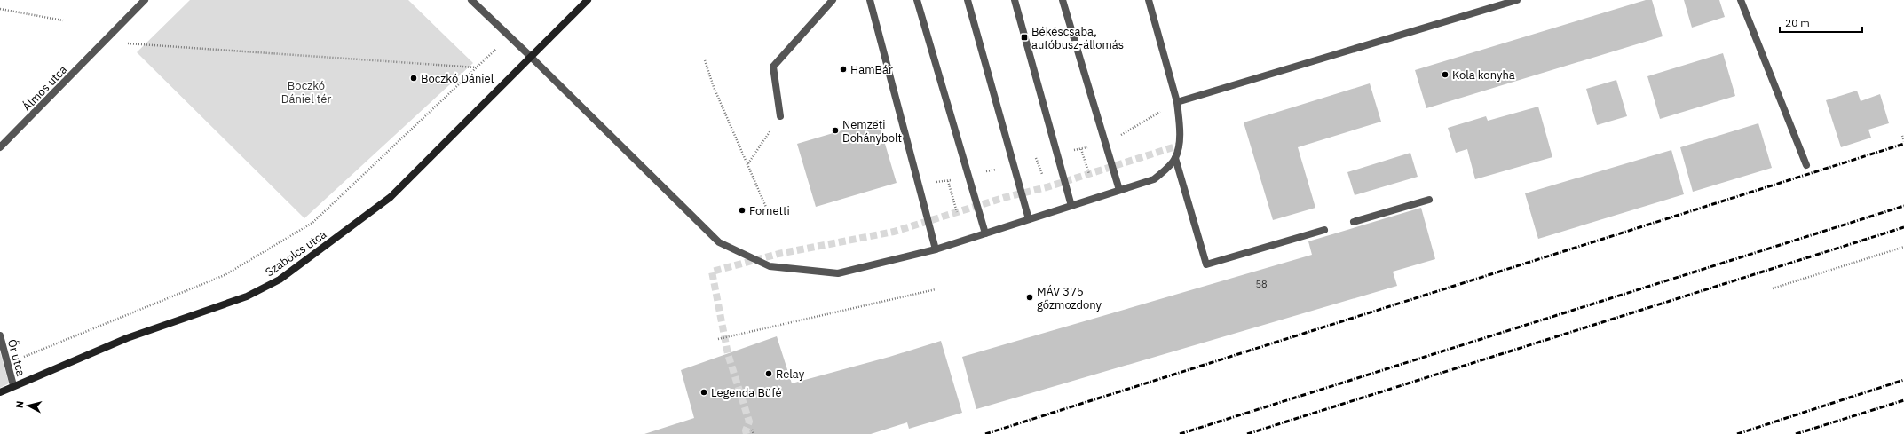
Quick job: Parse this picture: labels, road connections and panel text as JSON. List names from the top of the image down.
{
  "streets": {
    "street": ["Álmos utca", "Szabolcs utca", "Őr utca"]
  },
  "crossings": [
    ["Szabolcs utca", "Őr utca"]
  ],
  "parks": ["Boczkó Dániel tér"],
  "places": {
    "transit": ["Békéscsaba, autóbusz-állomás"],
    "other": [
      "HamBár",
      "Kola konyha",
      "Boczkó Dániel",
      "Nemzeti Dohánybolt",
      "Fornetti",
      "MÁV 375 gőzmozdony",
      "Relay",
      "Legenda Büfé"
    ]
  },
  "house_numbers": ["58"],
  "scale_bar": "20 m",
  "north": "left"
}
